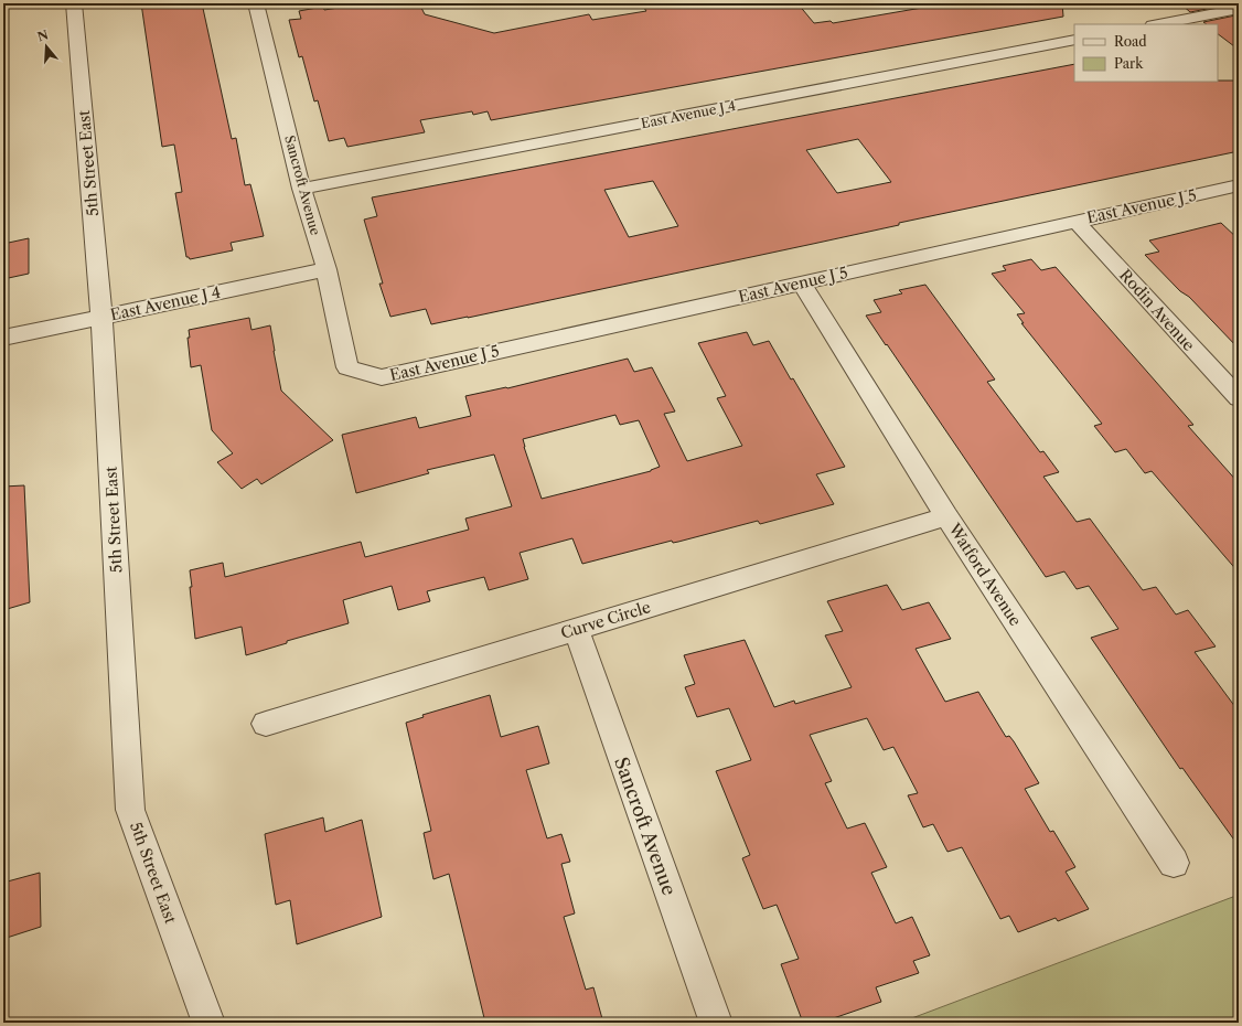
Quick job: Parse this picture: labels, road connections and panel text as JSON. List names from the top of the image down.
{
  "streets": {
    "street": [
      "East Avenue J 4",
      "5th Street East",
      "Sancroft Avenue",
      "East Avenue J 5",
      "Rodin Avenue",
      "Watford Avenue",
      "Curve Circle"
    ]
  },
  "crossings": [
    ["East Avenue J 4", "5th Street East"],
    ["East Avenue J 4", "Sancroft Avenue"],
    ["Sancroft Avenue", "East Avenue J 5"],
    ["Sancroft Avenue", "Curve Circle"],
    ["East Avenue J 5", "Rodin Avenue"],
    ["East Avenue J 5", "Watford Avenue"],
    ["Watford Avenue", "Curve Circle"]
  ],
  "legend": ["Road", "Park"],
  "north": "top"
}
